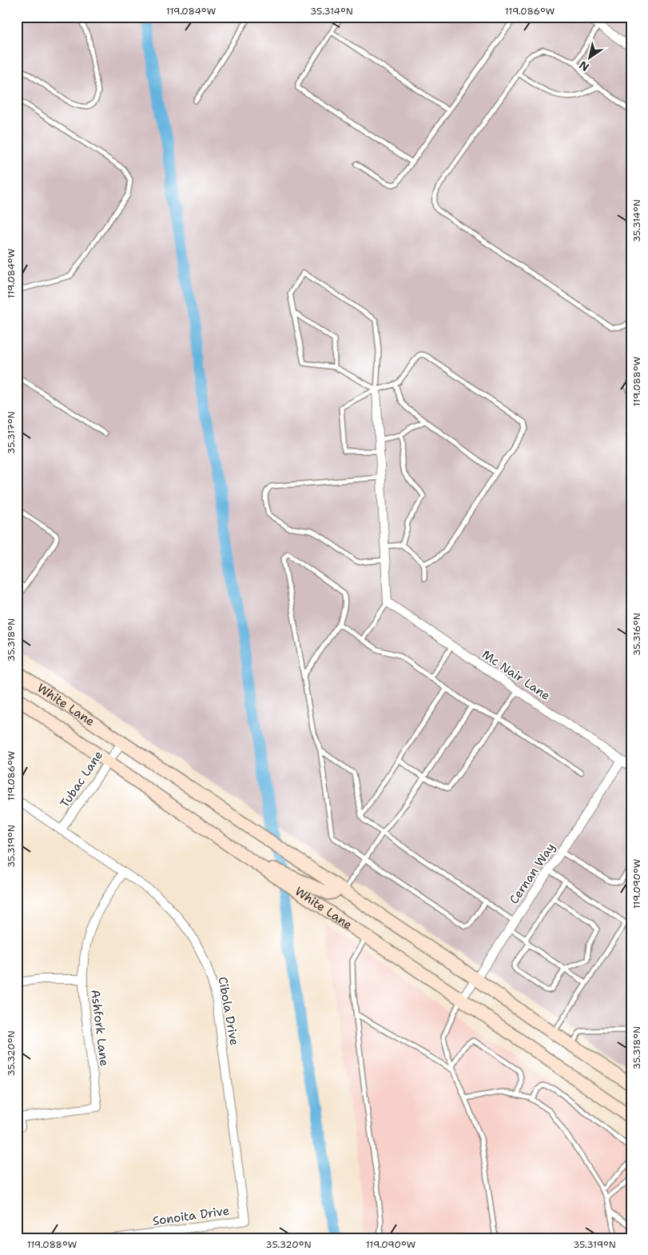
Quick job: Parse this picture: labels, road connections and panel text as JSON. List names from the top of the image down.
{
  "streets": {
    "main road": ["White Lane"],
    "street": [
      "Mc Nair Lane",
      "Tubac Lane",
      "Cernan Way",
      "Cibola Drive",
      "Ashfork Lane",
      "Sonoita Drive"
    ]
  },
  "crossings": [
    ["Mc Nair Lane", "Cernan Way"],
    ["White Lane", "Tubac Lane"],
    ["White Lane", "Cernan Way"],
    ["Tubac Lane", "Cibola Drive"],
    ["Cibola Drive", "Ashfork Lane"],
    ["Cibola Drive", "Sonoita Drive"]
  ],
  "north": "bottom left",
  "coordinates": [
    "119.084°W",
    "35.314°N",
    "119.086°W",
    "119.088°W",
    "35.317°N",
    "35.316°N",
    "35.318°N",
    "35.319°N",
    "119.090°W",
    "35.320°N"
  ]
}
